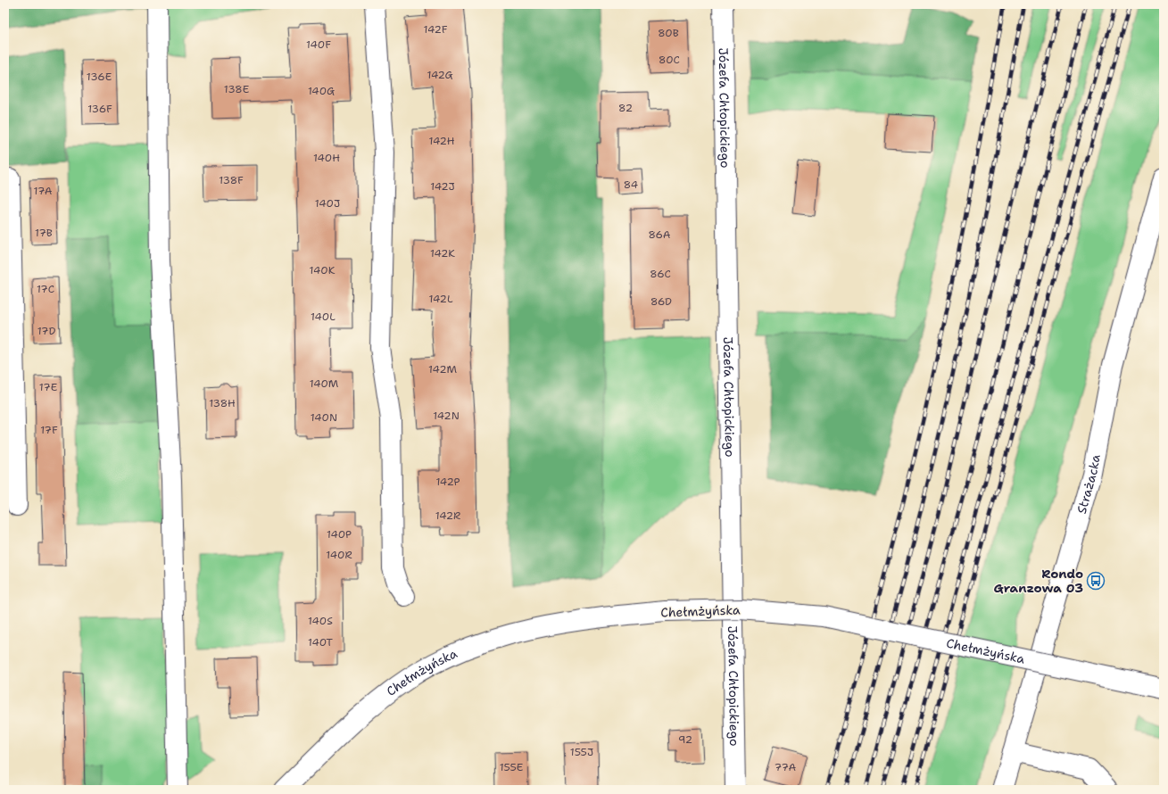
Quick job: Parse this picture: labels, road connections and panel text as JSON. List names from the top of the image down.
{
  "streets": {
    "street": ["Józefa Chłopickiego", "Strażacka", "Chełmżyńska"]
  },
  "places": {
    "bus stop": ["Rondo Granzowa 03"]
  },
  "house_numbers": [
    "142F",
    "80B",
    "140F",
    "80C",
    "142G",
    "136E",
    "138E",
    "140G",
    "82",
    "136F",
    "142H",
    "140H",
    "138F",
    "84",
    "142J",
    "17A",
    "140J",
    "17B",
    "86A",
    "142K",
    "140K",
    "86C",
    "17C",
    "142L",
    "86D",
    "140L",
    "17D",
    "142M",
    "140M",
    "17E",
    "138H",
    "142N",
    "140N",
    "17F",
    "142P",
    "142R",
    "140P",
    "140R",
    "140S",
    "140T",
    "92",
    "155J",
    "155E",
    "77A"
  ]
}
